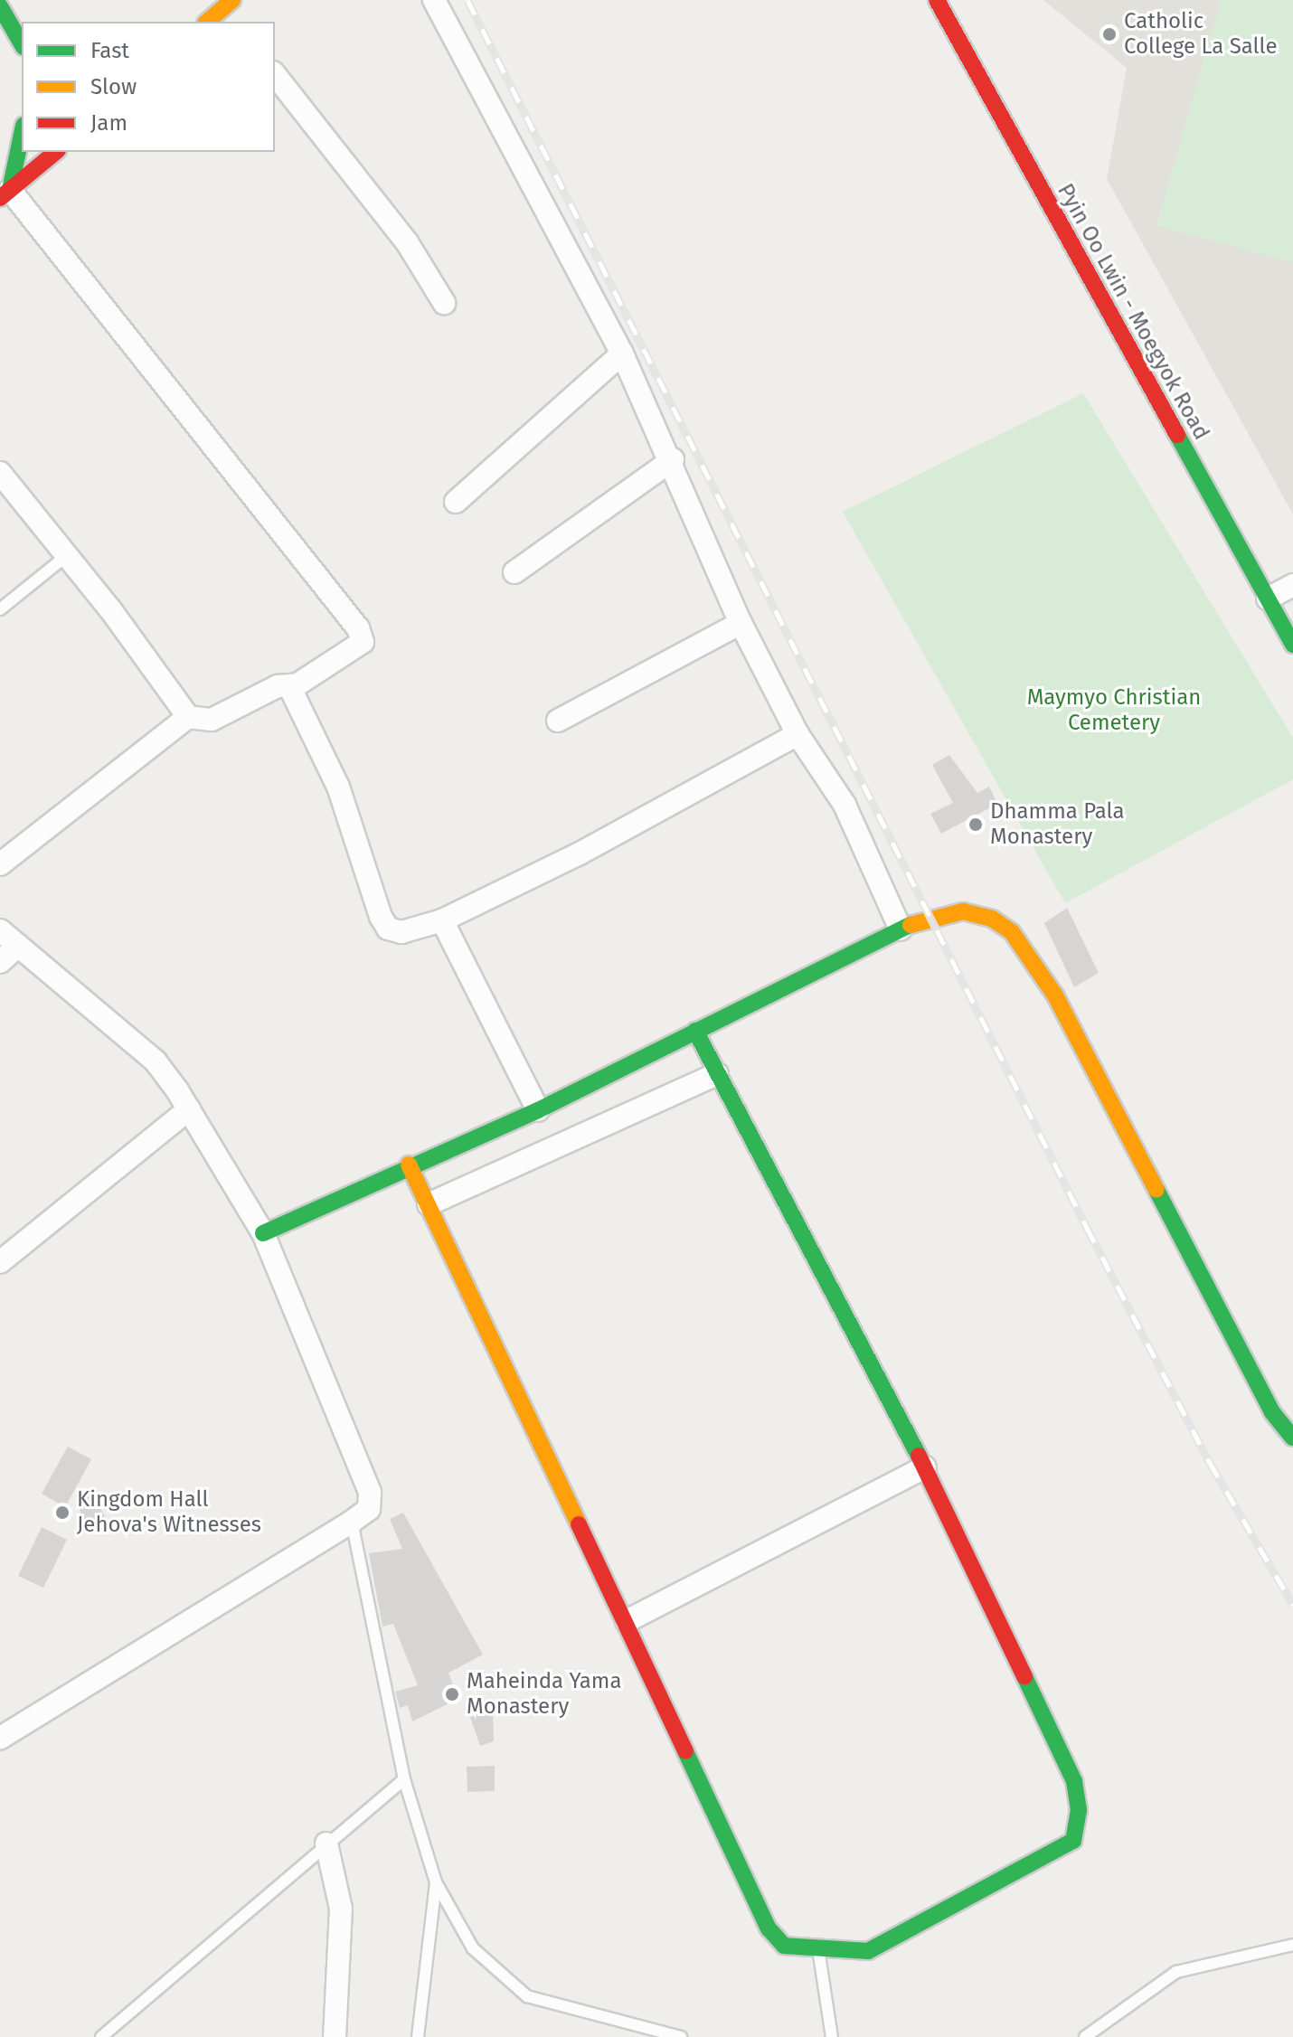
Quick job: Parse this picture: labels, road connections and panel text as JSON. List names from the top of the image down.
{
  "streets": {
    "street": ["Pyin Oo Lwin - Moegyok Road"]
  },
  "parks": ["Maymyo Christian Cemetery"],
  "places": [
    "Catholic College La Salle",
    "Dhamma Pala Monastery",
    "Kingdom Hall Jehova's Witnesses",
    "Maheinda Yama Monastery"
  ],
  "legend": ["Fast", "Slow", "Jam"]
}
